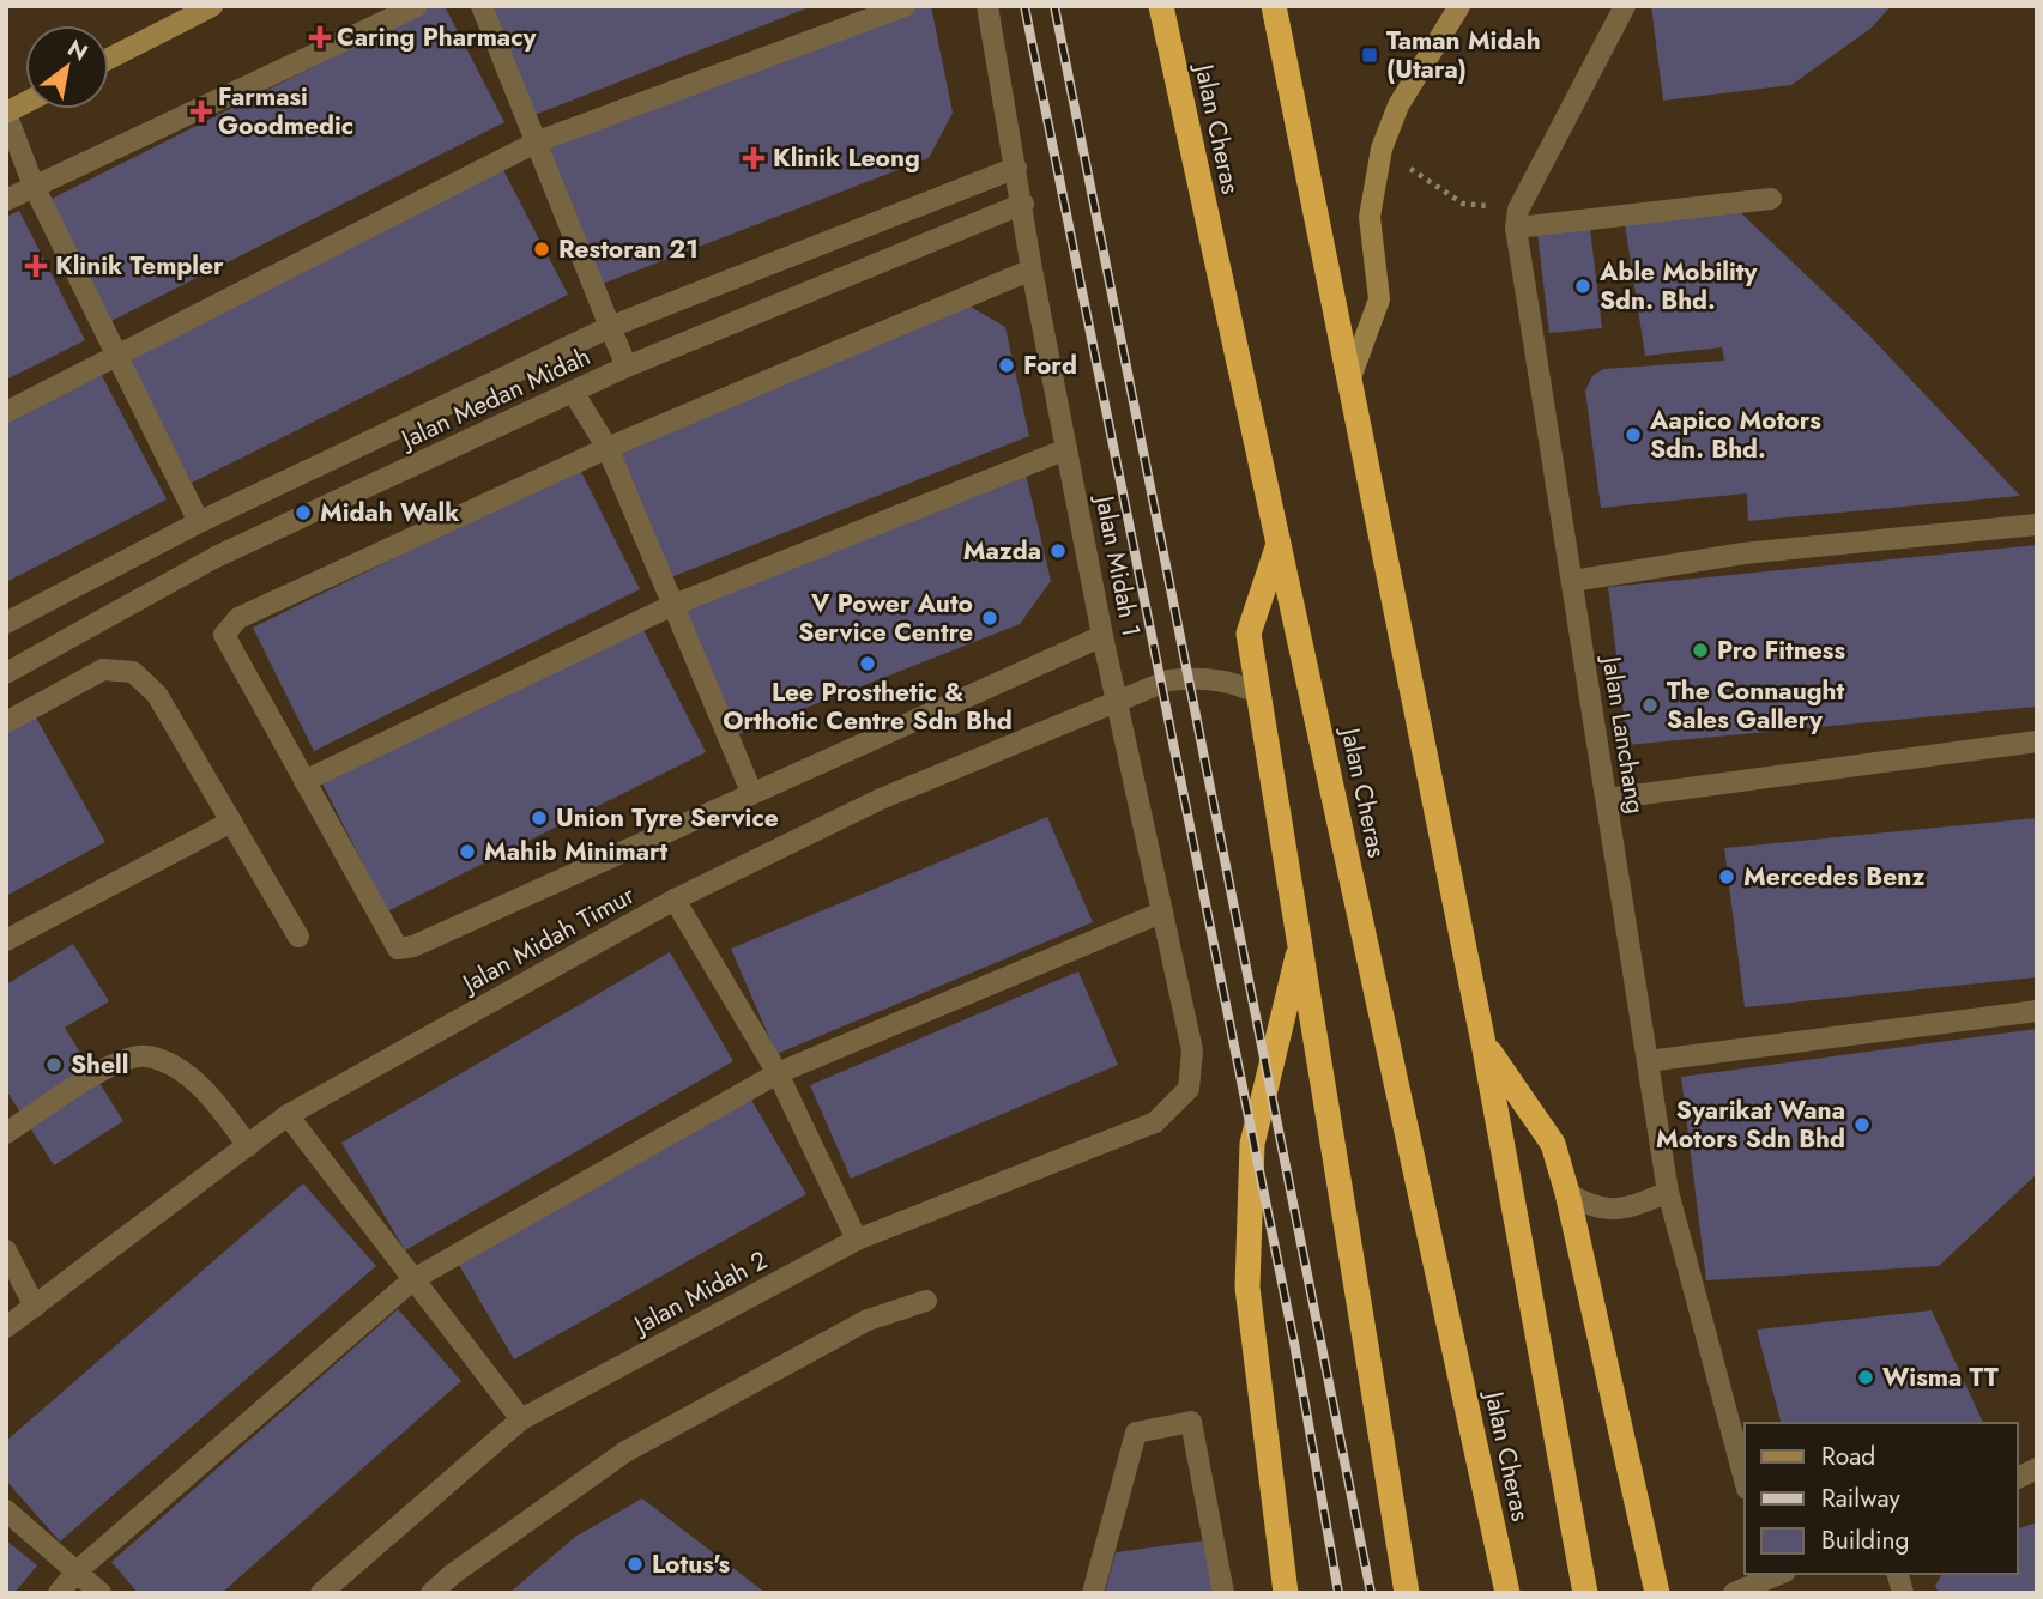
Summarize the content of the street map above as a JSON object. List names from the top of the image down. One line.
{"streets":{"highway":["Jalan Cheras"],"street":["Jalan Medan Midah","Jalan Midah 1","Jalan Lanchang","Jalan Midah Timur","Jalan Midah 2"]},"crossings":[["Jalan Medan Midah","Jalan Midah 1"],["Jalan Midah 1","Jalan Midah Timur"],["Jalan Midah 1","Jalan Midah 2"]],"places":{"health":["Caring Pharmacy","Farmasi Goodmedic","Klinik Leong","Klinik Templer"],"transit":["Taman Midah (Utara)"],"other":["Restoran 21","Able Mobility Sdn. Bhd.","Ford","Aapico Motors Sdn. Bhd.","Midah Walk","Mazda","V Power Auto Service Centre","Pro Fitness","Lee Prosthetic & Orthotic Centre Sdn Bhd","The Connaught Sales Gallery","Union Tyre Service","Mahib Minimart","Mercedes Benz","Shell","Syarikat Wana Motors Sdn Bhd","Wisma TT","Lotus's"]},"legend":["Road","Railway","Building"],"north":"top right"}
